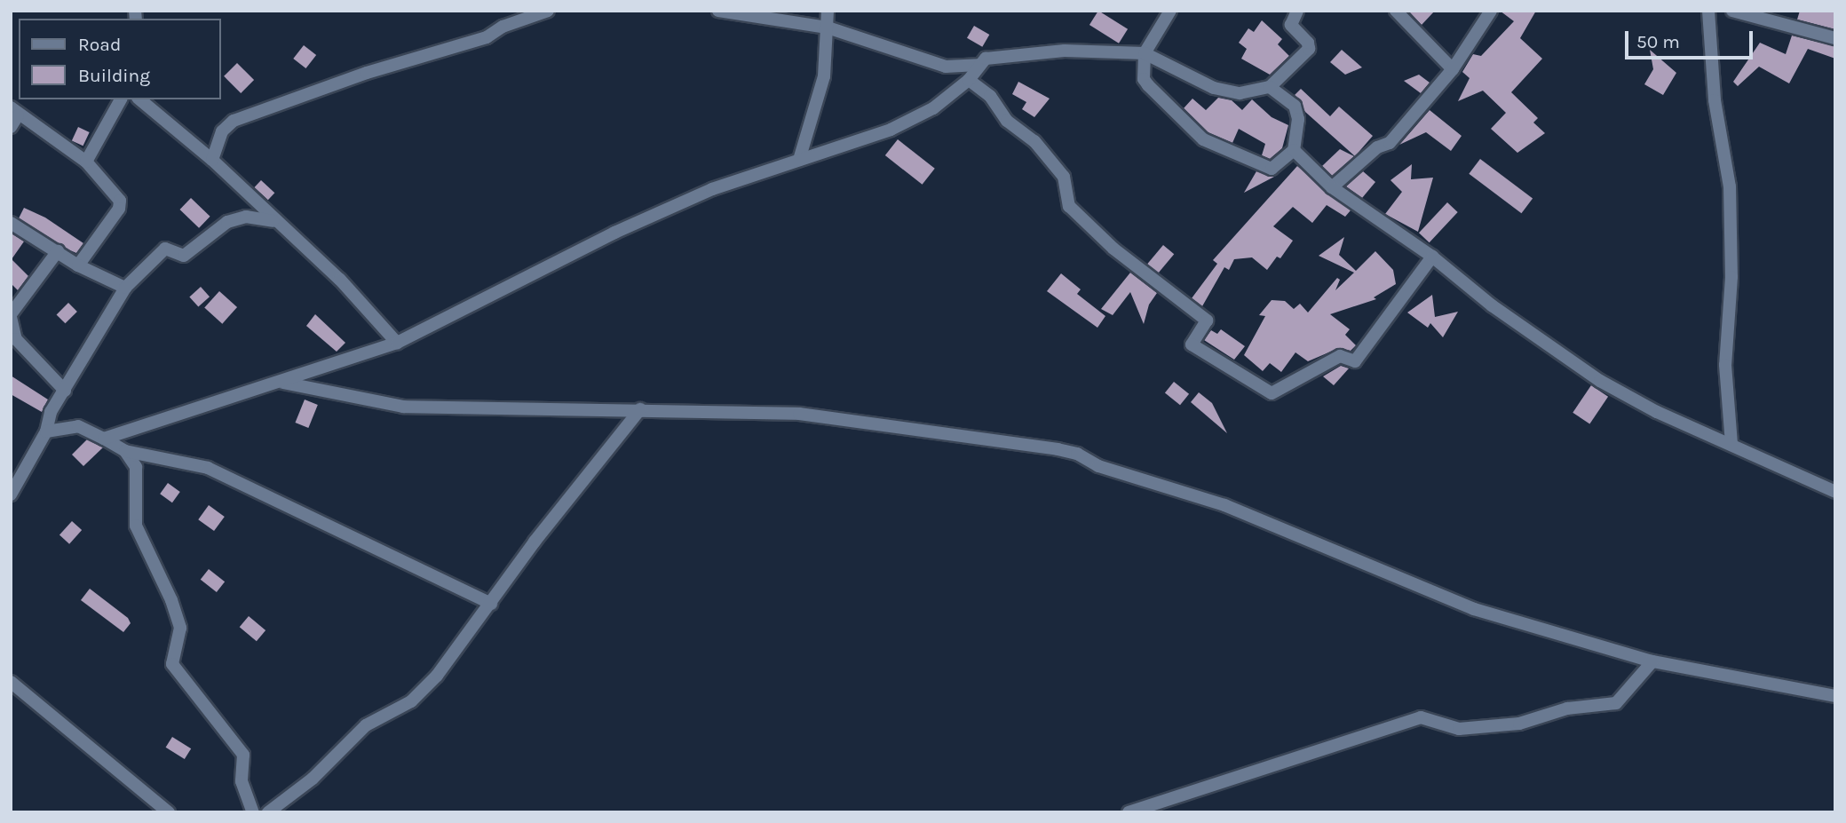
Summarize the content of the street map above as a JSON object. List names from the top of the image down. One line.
{"legend":["Road","Building"],"scale_bar":"50 m"}
